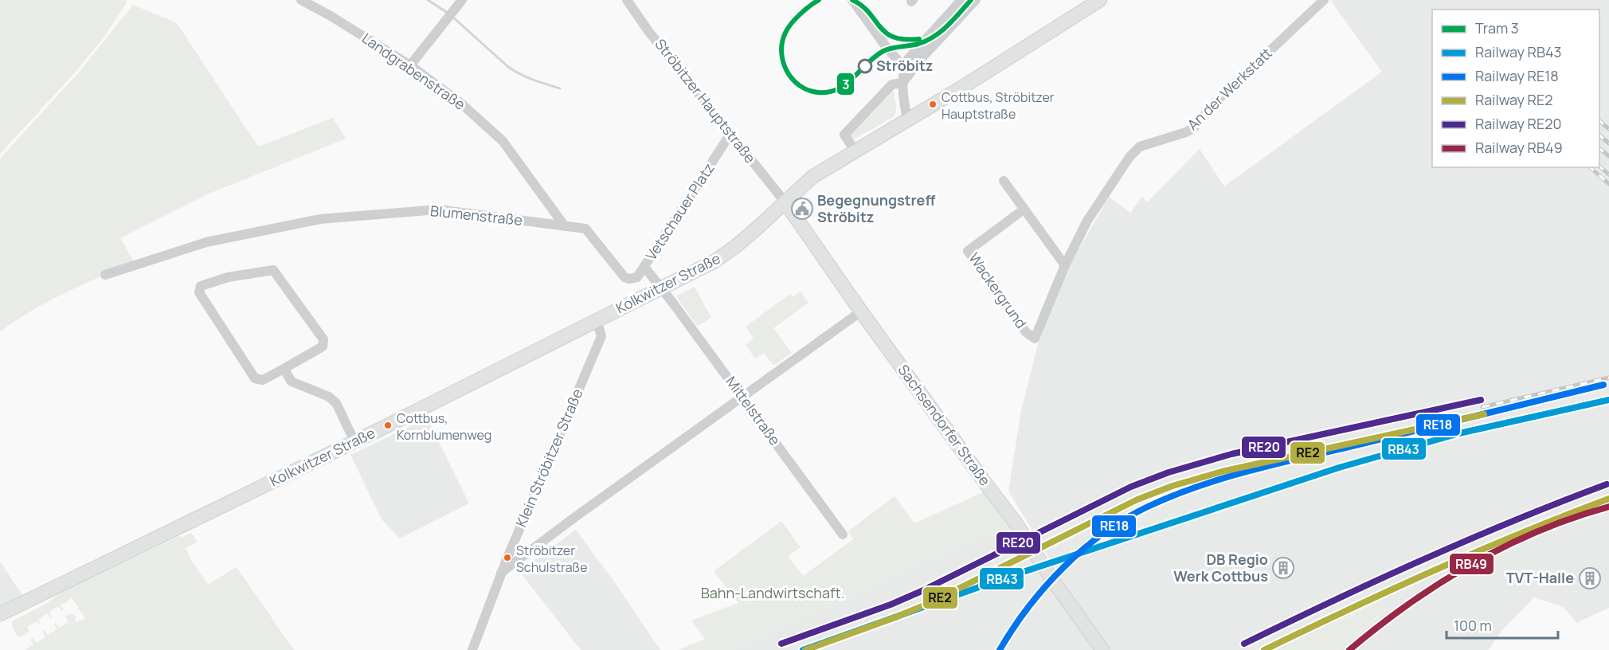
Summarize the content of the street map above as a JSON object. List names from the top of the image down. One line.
{"streets":{"main road":["Kolkwitzer Straße","Sachsendorfer Straße"],"street":["Landgrabenstraße","An der Werkstatt","Ströbitzer Hauptstraße","Vetschauer Platz","Blumenstraße","Wackergrund","Mittelstraße","Klein Ströbitzer Straße"]},"crossings":[["Landgrabenstraße","Blumenstraße"],["An der Werkstatt","Wackergrund"],["Ströbitzer Hauptstraße","Vetschauer Platz"],["Ströbitzer Hauptstraße","Kolkwitzer Straße"],["Ströbitzer Hauptstraße","Sachsendorfer Straße"],["Vetschauer Platz","Blumenstraße"],["Vetschauer Platz","Kolkwitzer Straße"],["Vetschauer Platz","Mittelstraße"],["Kolkwitzer Straße","Mittelstraße"],["Kolkwitzer Straße","Sachsendorfer Straße"],["Kolkwitzer Straße","Klein Ströbitzer Straße"]],"parks":["Bahn-Landwirtschaft."],"places":{"other":["Ströbitz","Cottbus, Ströbitzer Hauptstraße","Cottbus, Kornblumenweg","Ströbitzer Schulstraße"],"public building":["Begegnungstreff Ströbitz"],"building":["DB Regio Werk Cottbus","TVT-Halle"]},"lines":["tram line 3","rail line RE18","rail line RB43","rail line RE20","rail line RE2","rail line RB49"],"legend":["Tram 3","Railway RB43","Railway RE18","Railway RE2","Railway RE20","Railway RB49"],"scale_bar":"100 m"}
